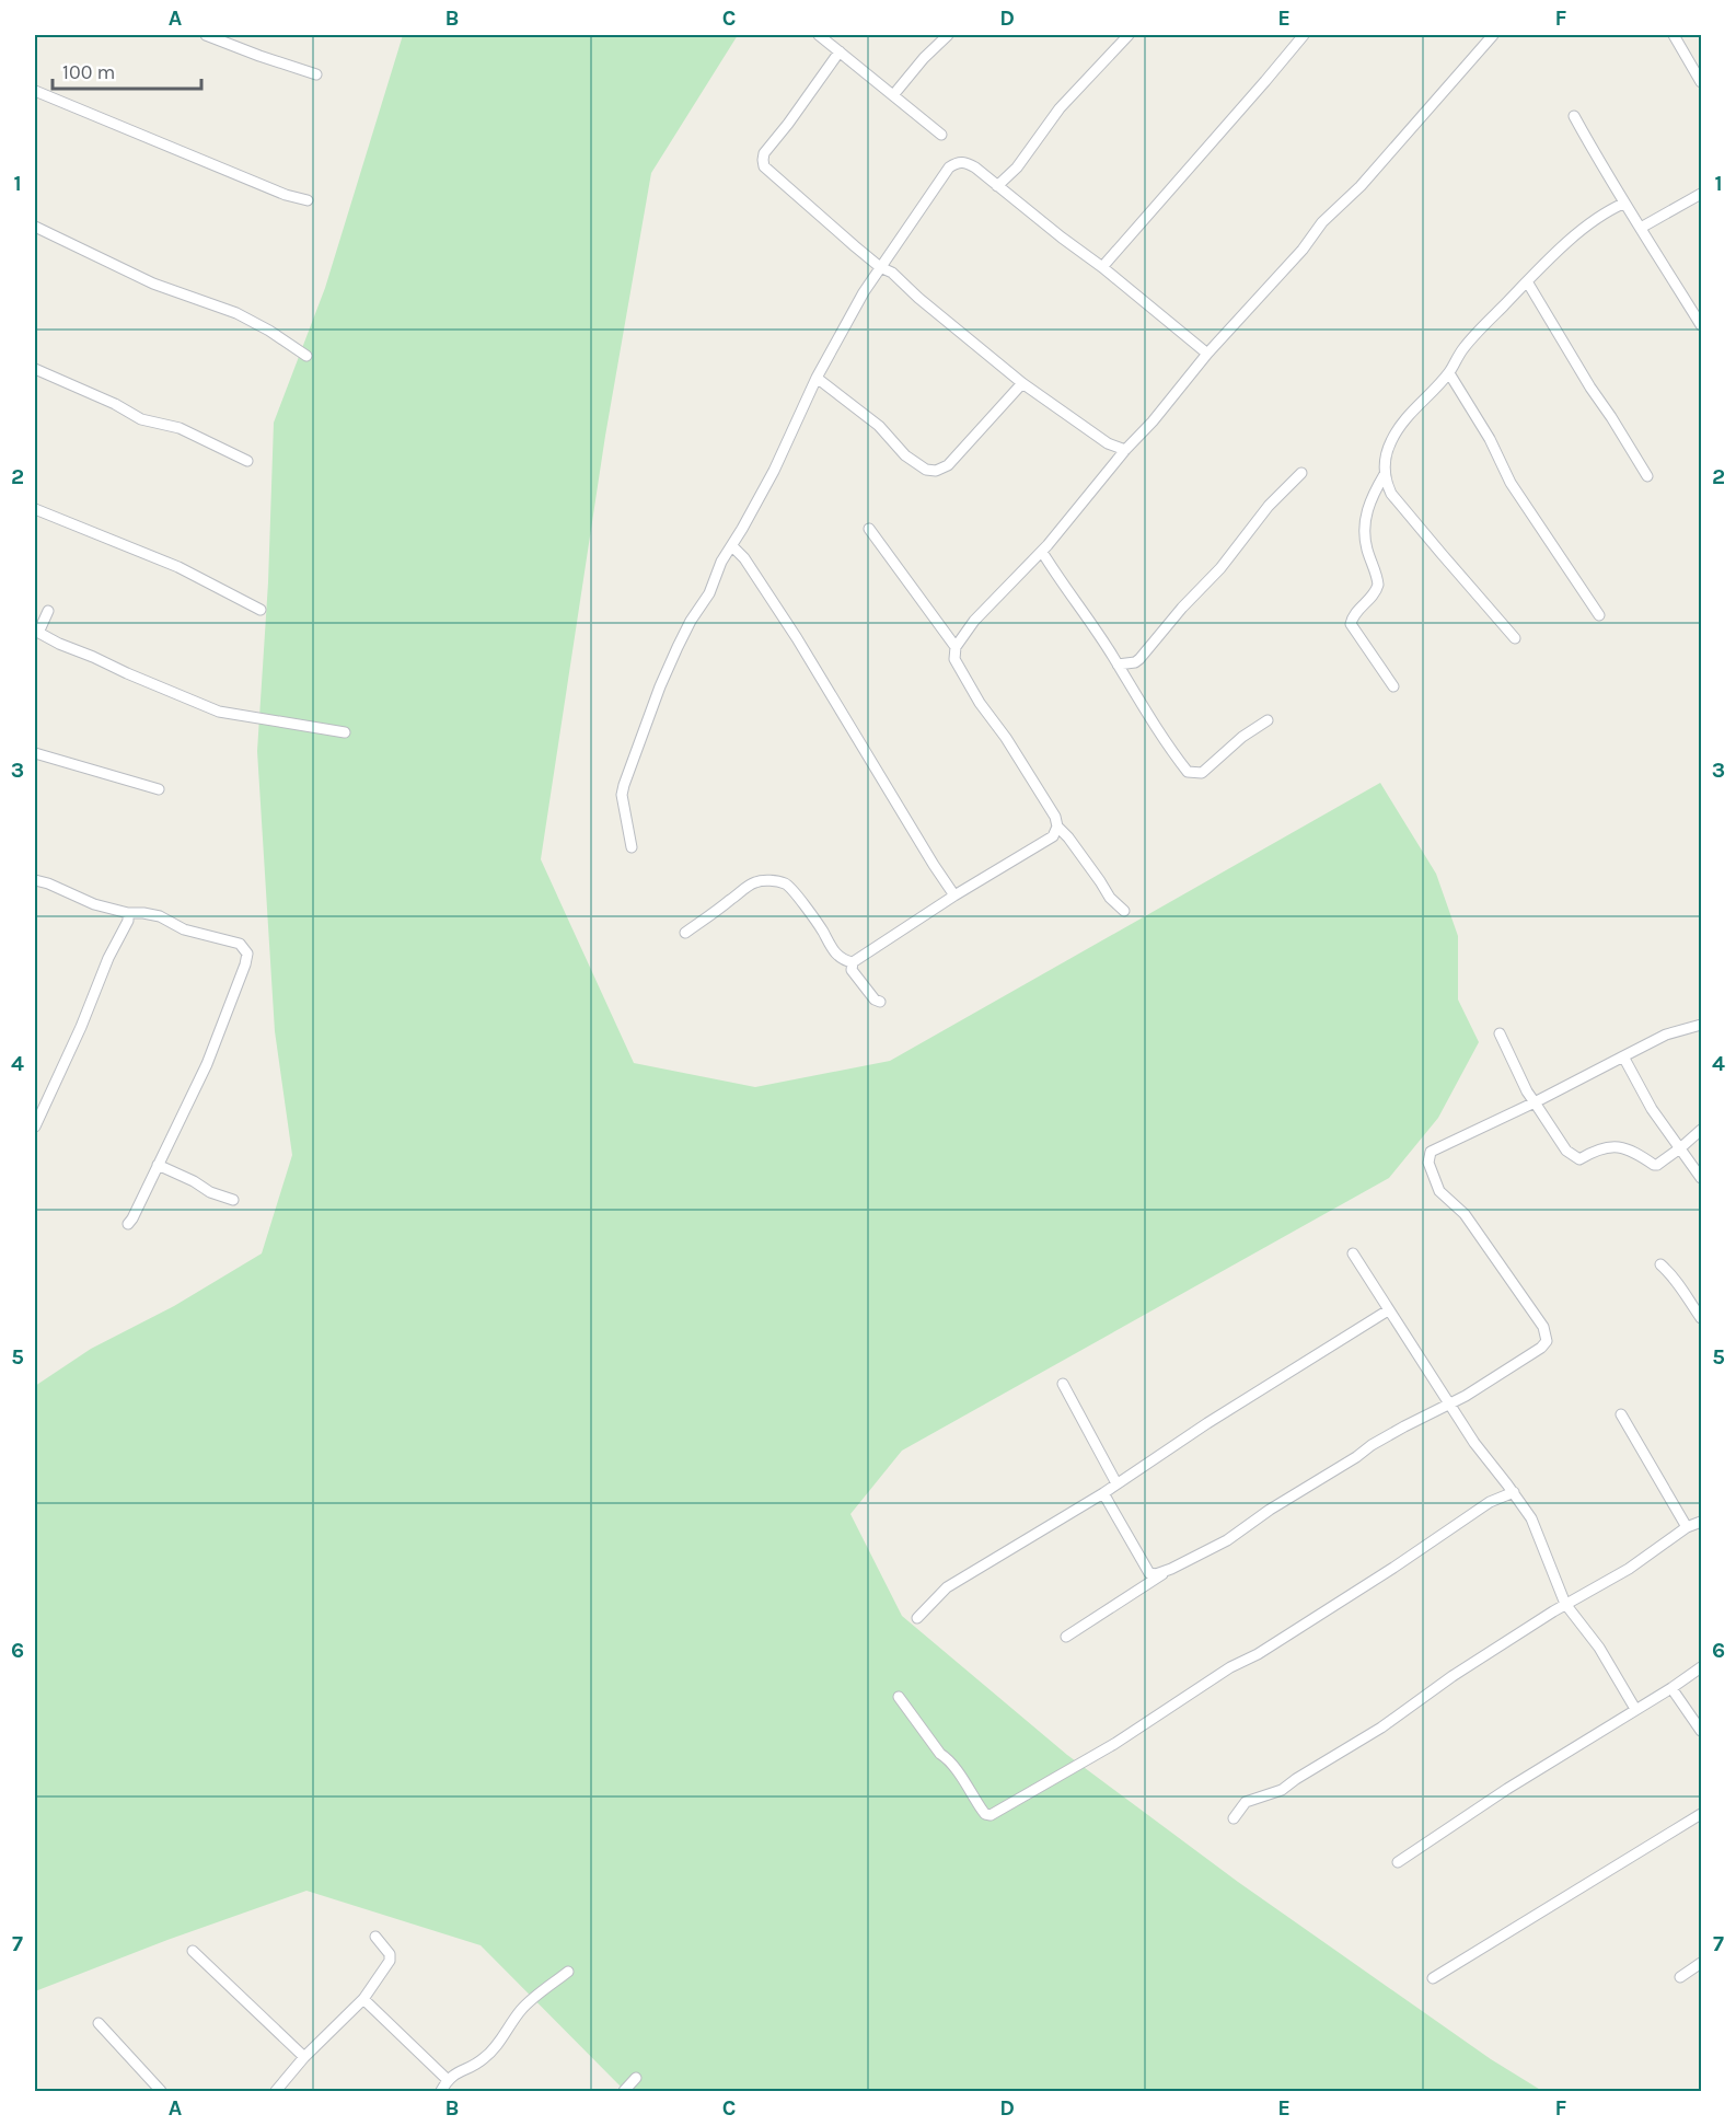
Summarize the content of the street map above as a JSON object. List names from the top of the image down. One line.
{"scale_bar":"100 m","grid":{"columns":["A","B","C","D","E","F"],"rows":["1","2","3","4","5","6","7"]}}
